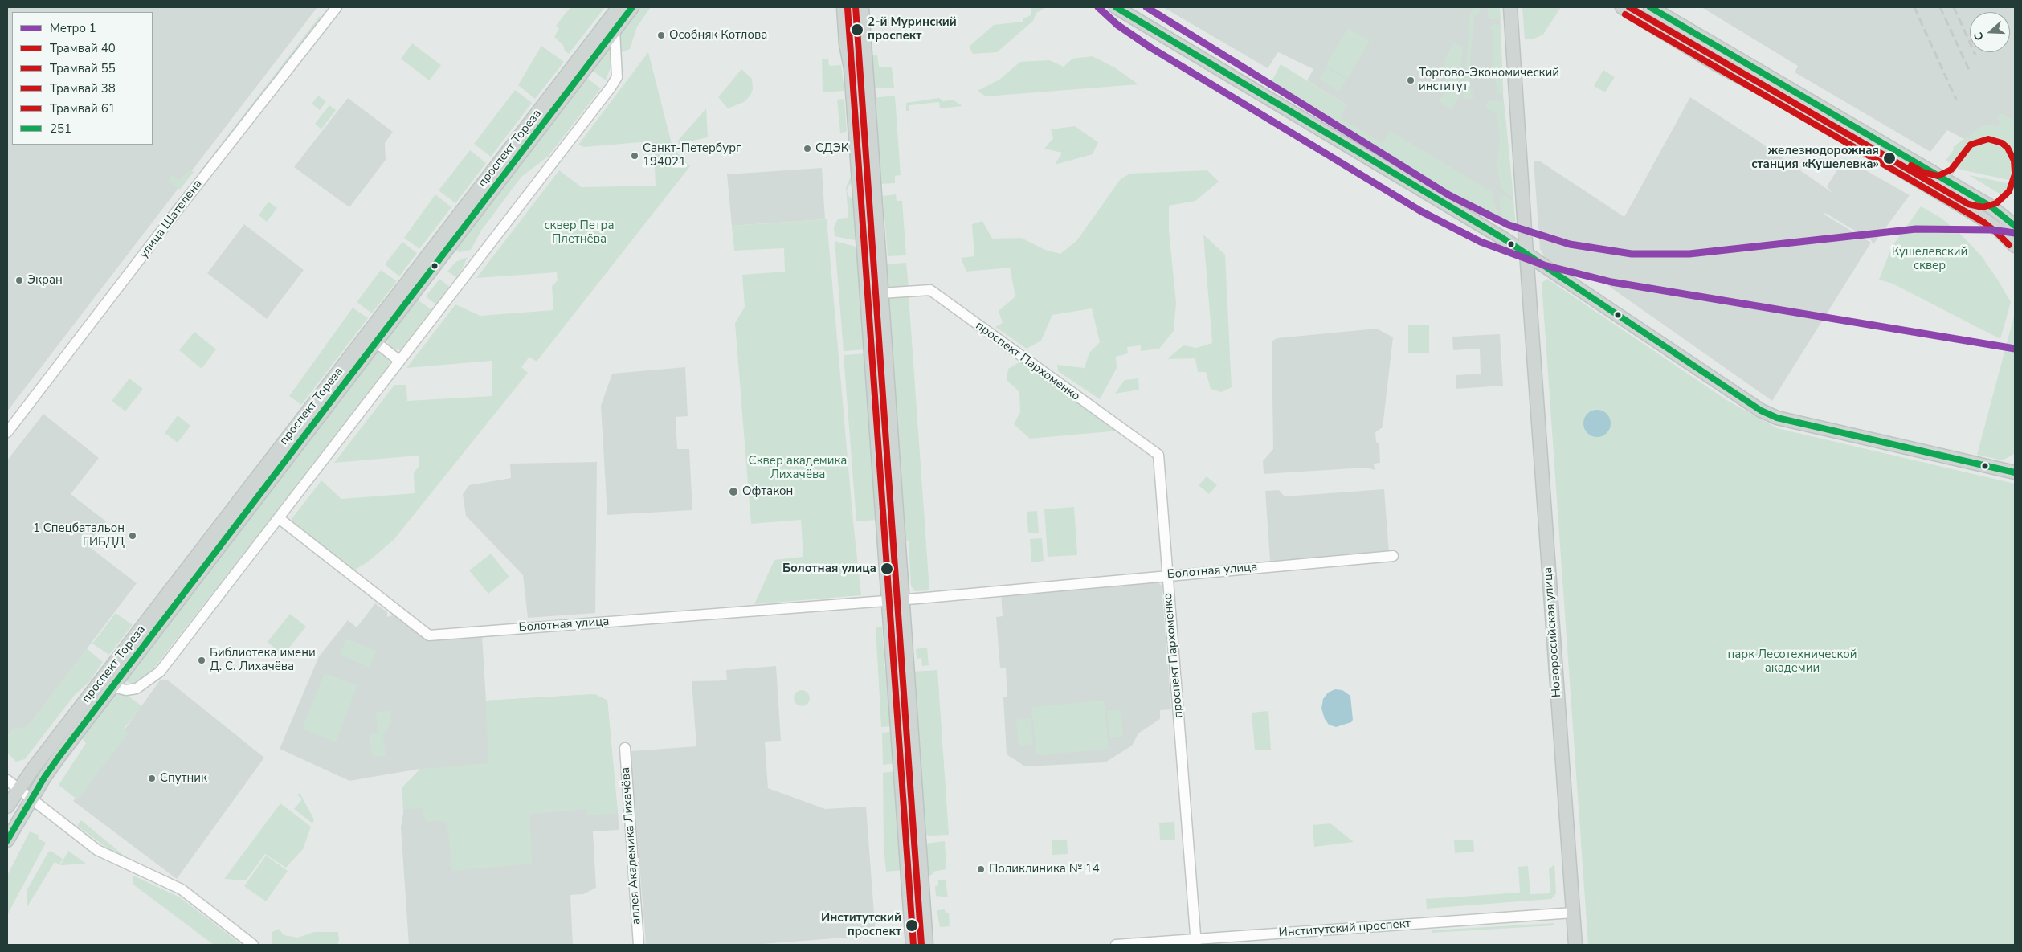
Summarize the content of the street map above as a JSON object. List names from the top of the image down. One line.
{"streets":{"main road":["проспект Тореза","Новороссийская улица"],"street":["улица Шателена","проспект Пархоменко","Болотная улица","аллея Академика Лихачёва","Институтский проспект"]},"crossings":[["проспект Пархоменко","Болотная улица"],["проспект Пархоменко","Институтский проспект"],["Новороссийская улица","Институтский проспект"]],"parks":["сквер Петра Плетнёва","Кушелевский сквер","Сквер академика Лихачёва","парк Лесотехнической академии"],"places":["2-й Муринский проспект","Особняк Котлова","Торгово-Экономический институт","СДЭК","Санкт-Петербург 194021","железнодорожная станция «Кушелевка»","Экран","Офтакон","1 Спецбатальон ГИБДД","Болотная улица","Библиотека имени Д. С. Лихачёва","Спутник","Поликлиника № 14","Институтский проспект"],"lines":["metro line 1","tram line 40","tram line 38","transit line 251","tram line 55","tram line 61"],"legend":["Метро 1","Трамвай 40","Трамвай 55","Трамвай 38","Трамвай 61","251"],"north":"left"}
